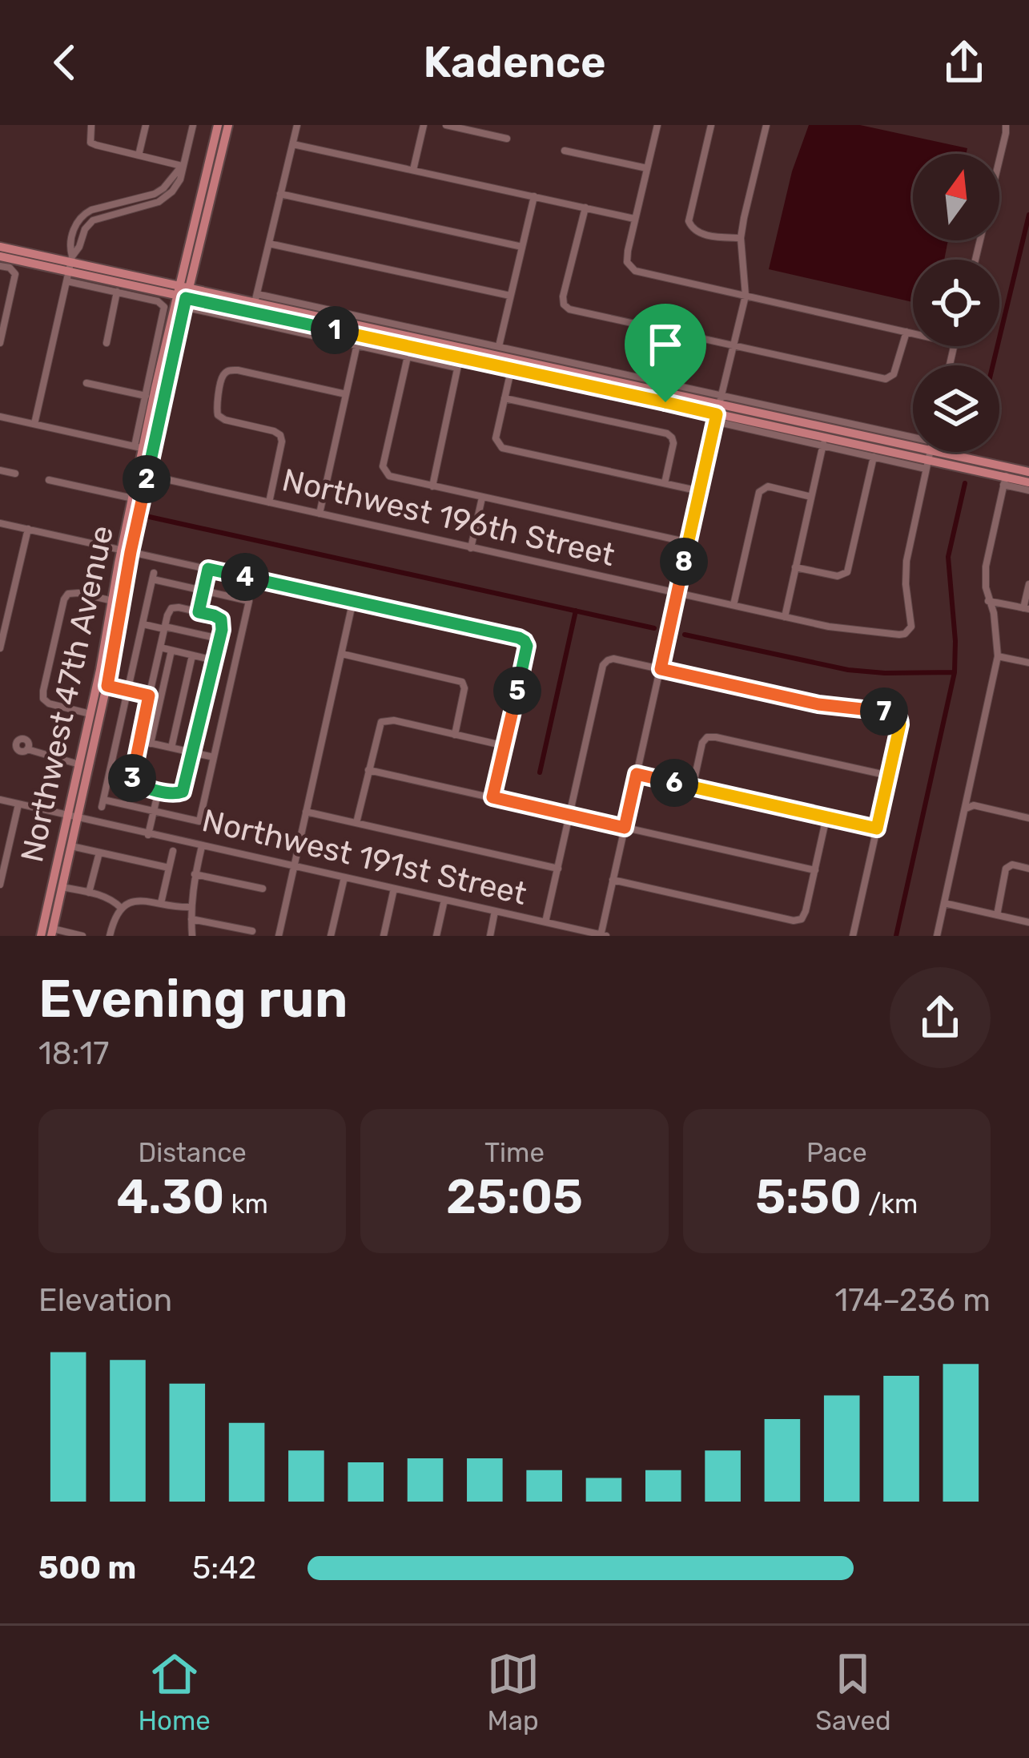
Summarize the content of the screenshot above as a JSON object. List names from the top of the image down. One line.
{"streets":{"main road":["Northwest 47th Avenue"],"street":["Northwest 196th Street","Northwest 191st Street"]},"crossings":[["Northwest 196th Street","Northwest 47th Avenue"],["Northwest 47th Avenue","Northwest 191st Street"]],"north":"top","page":{"header":"Kadence","pins":["1","2","8","4","5","7","3","6"],"heading":["Evening run","18:17"],"stats":[["Distance","4.30 km"],["Time","25:05"],["Pace","5:50 /km"]],"chart":["Elevation","174–236 m"],"list":[{"name":"500 m","note":"5:42"}],"tabs":["Home","Map","Saved"]}}
